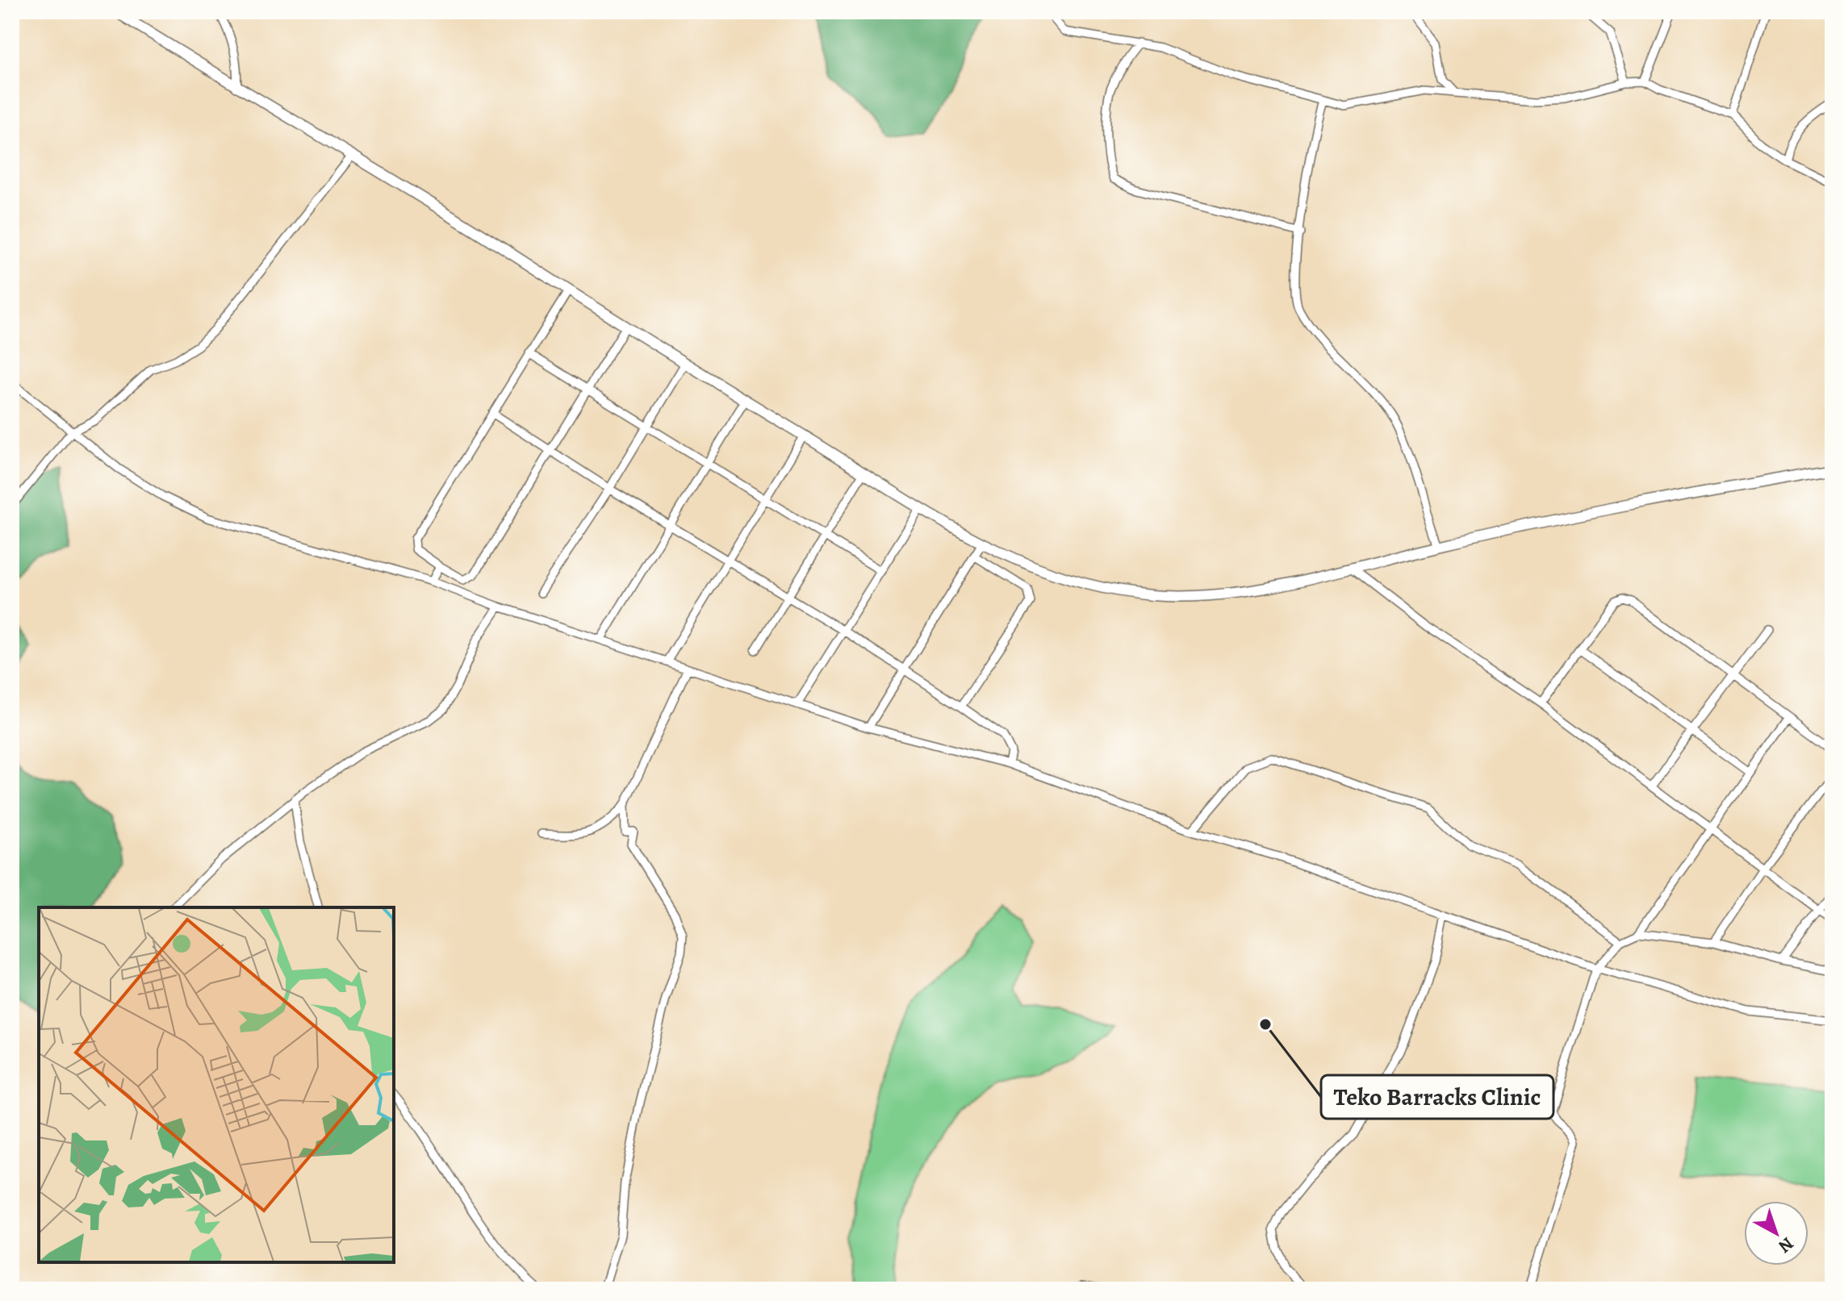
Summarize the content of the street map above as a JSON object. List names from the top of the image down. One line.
{"places":["Teko Barracks Clinic"],"north":"bottom right"}
